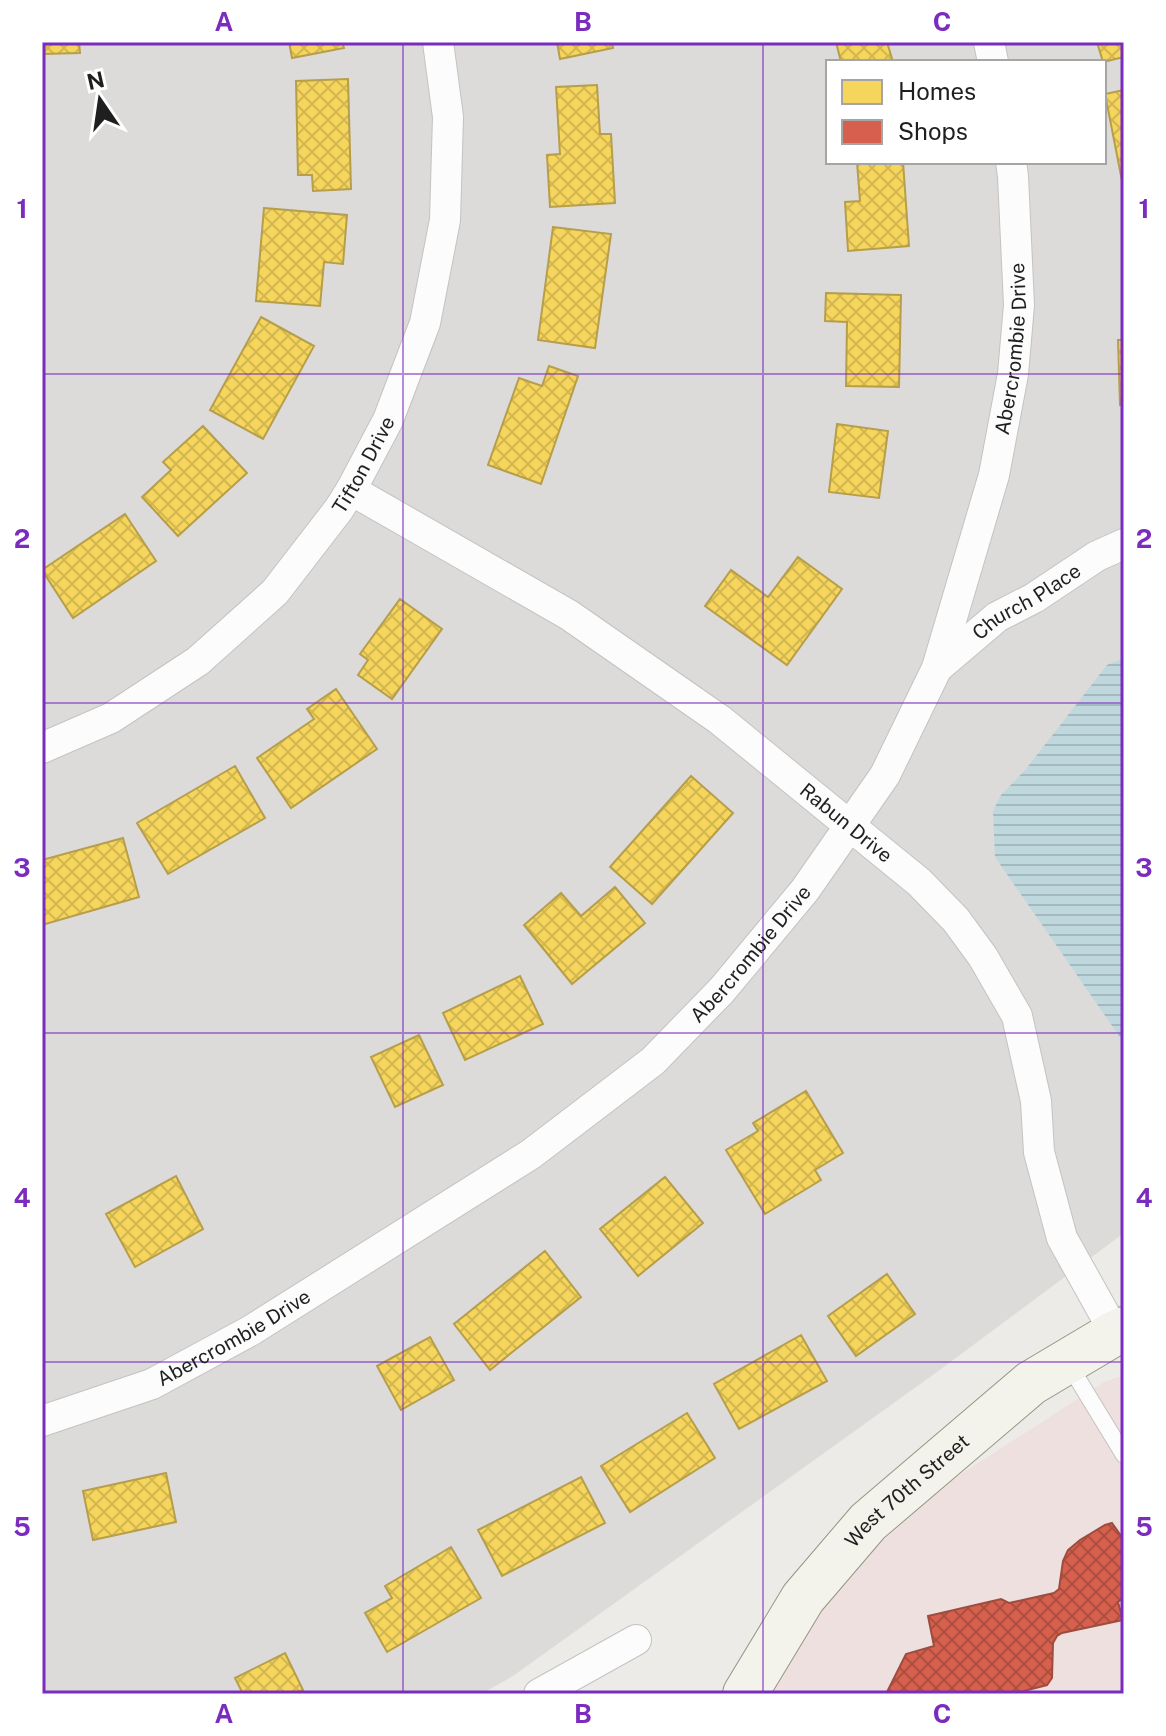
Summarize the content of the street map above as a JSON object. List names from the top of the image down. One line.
{"streets":{"street":["Abercrombie Drive","Tifton Drive","Church Place","Rabun Drive","West 70th Street"]},"crossings":[["Abercrombie Drive","Church Place"],["Abercrombie Drive","Rabun Drive"],["Tifton Drive","Rabun Drive"],["Rabun Drive","West 70th Street"]],"legend":["Homes","Shops"],"north":"top","grid":{"columns":["A","B","C"],"rows":["1","2","3","4","5"]}}
